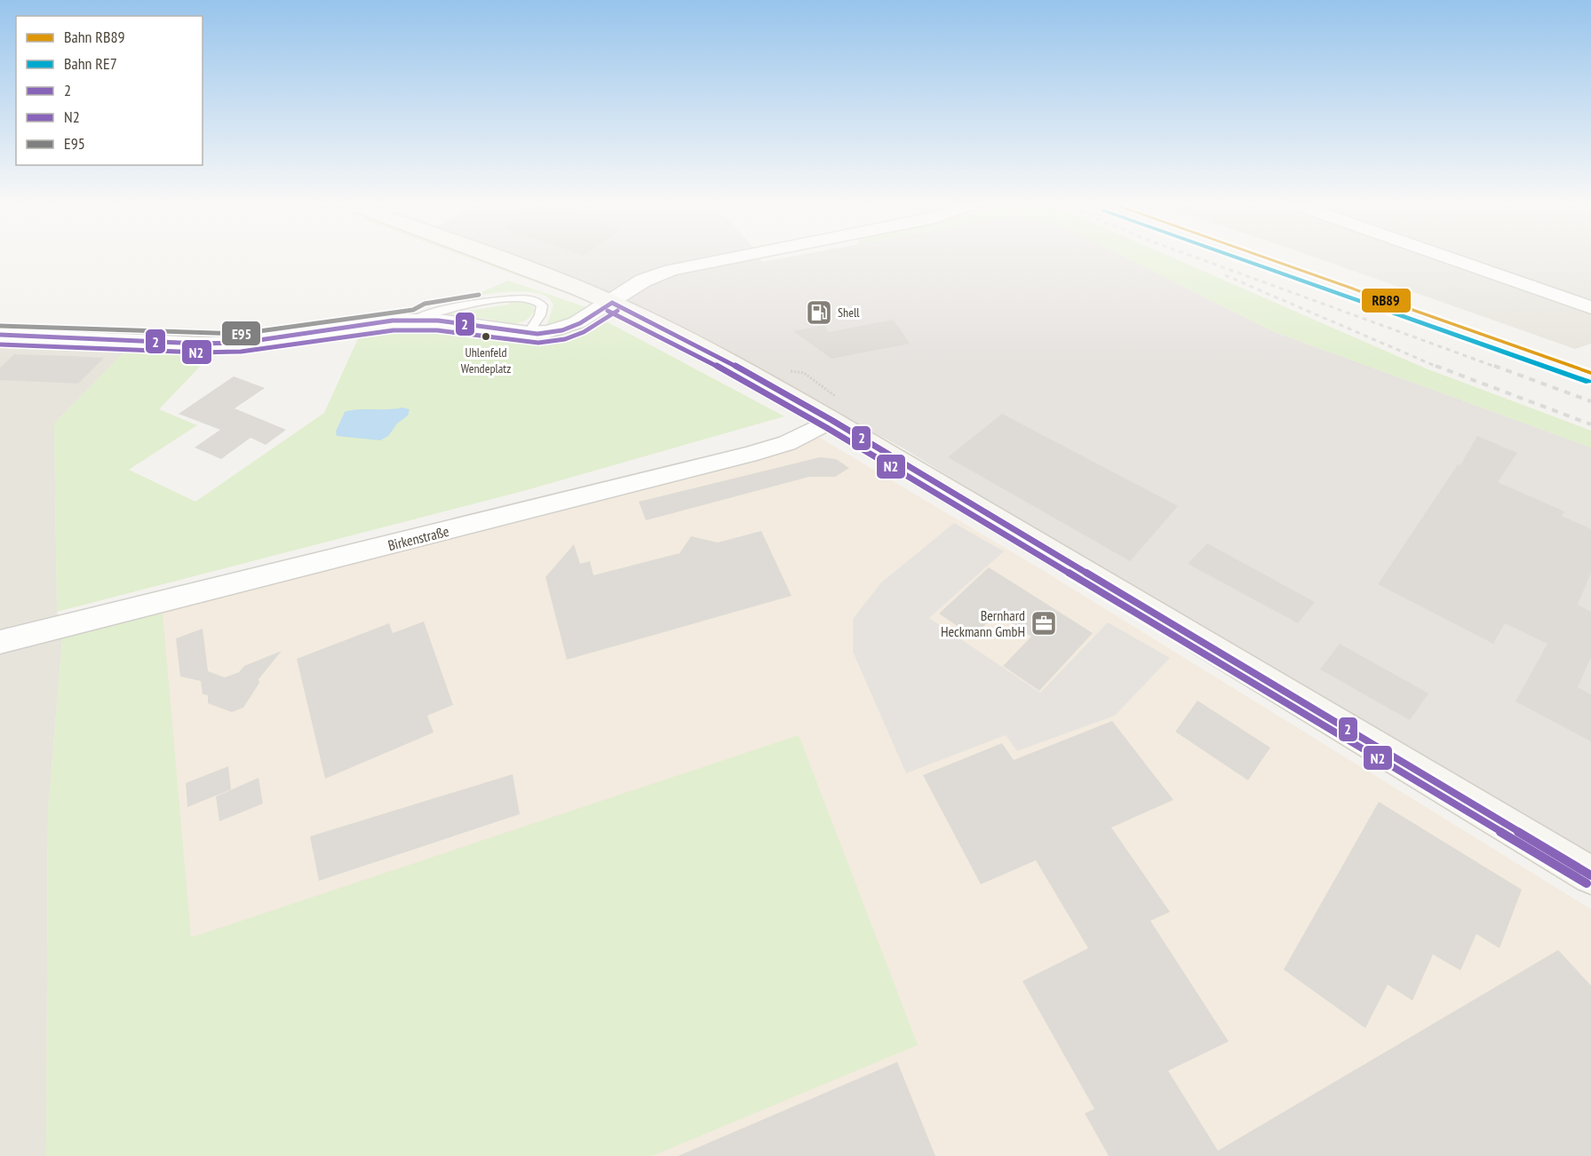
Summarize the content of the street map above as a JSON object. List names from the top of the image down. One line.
{"streets":{"street":["Birkenstraße"]},"places":{"fuel station":["Shell"],"other":["Uhlenfeld Wendeplatz"],"office":["Bernhard Heckmann GmbH"]},"lines":["rail line RB89","rail line RE7","transit line E95","transit line 2","transit line N2"],"legend":["Bahn RB89","Bahn RE7","2","N2","E95"]}
